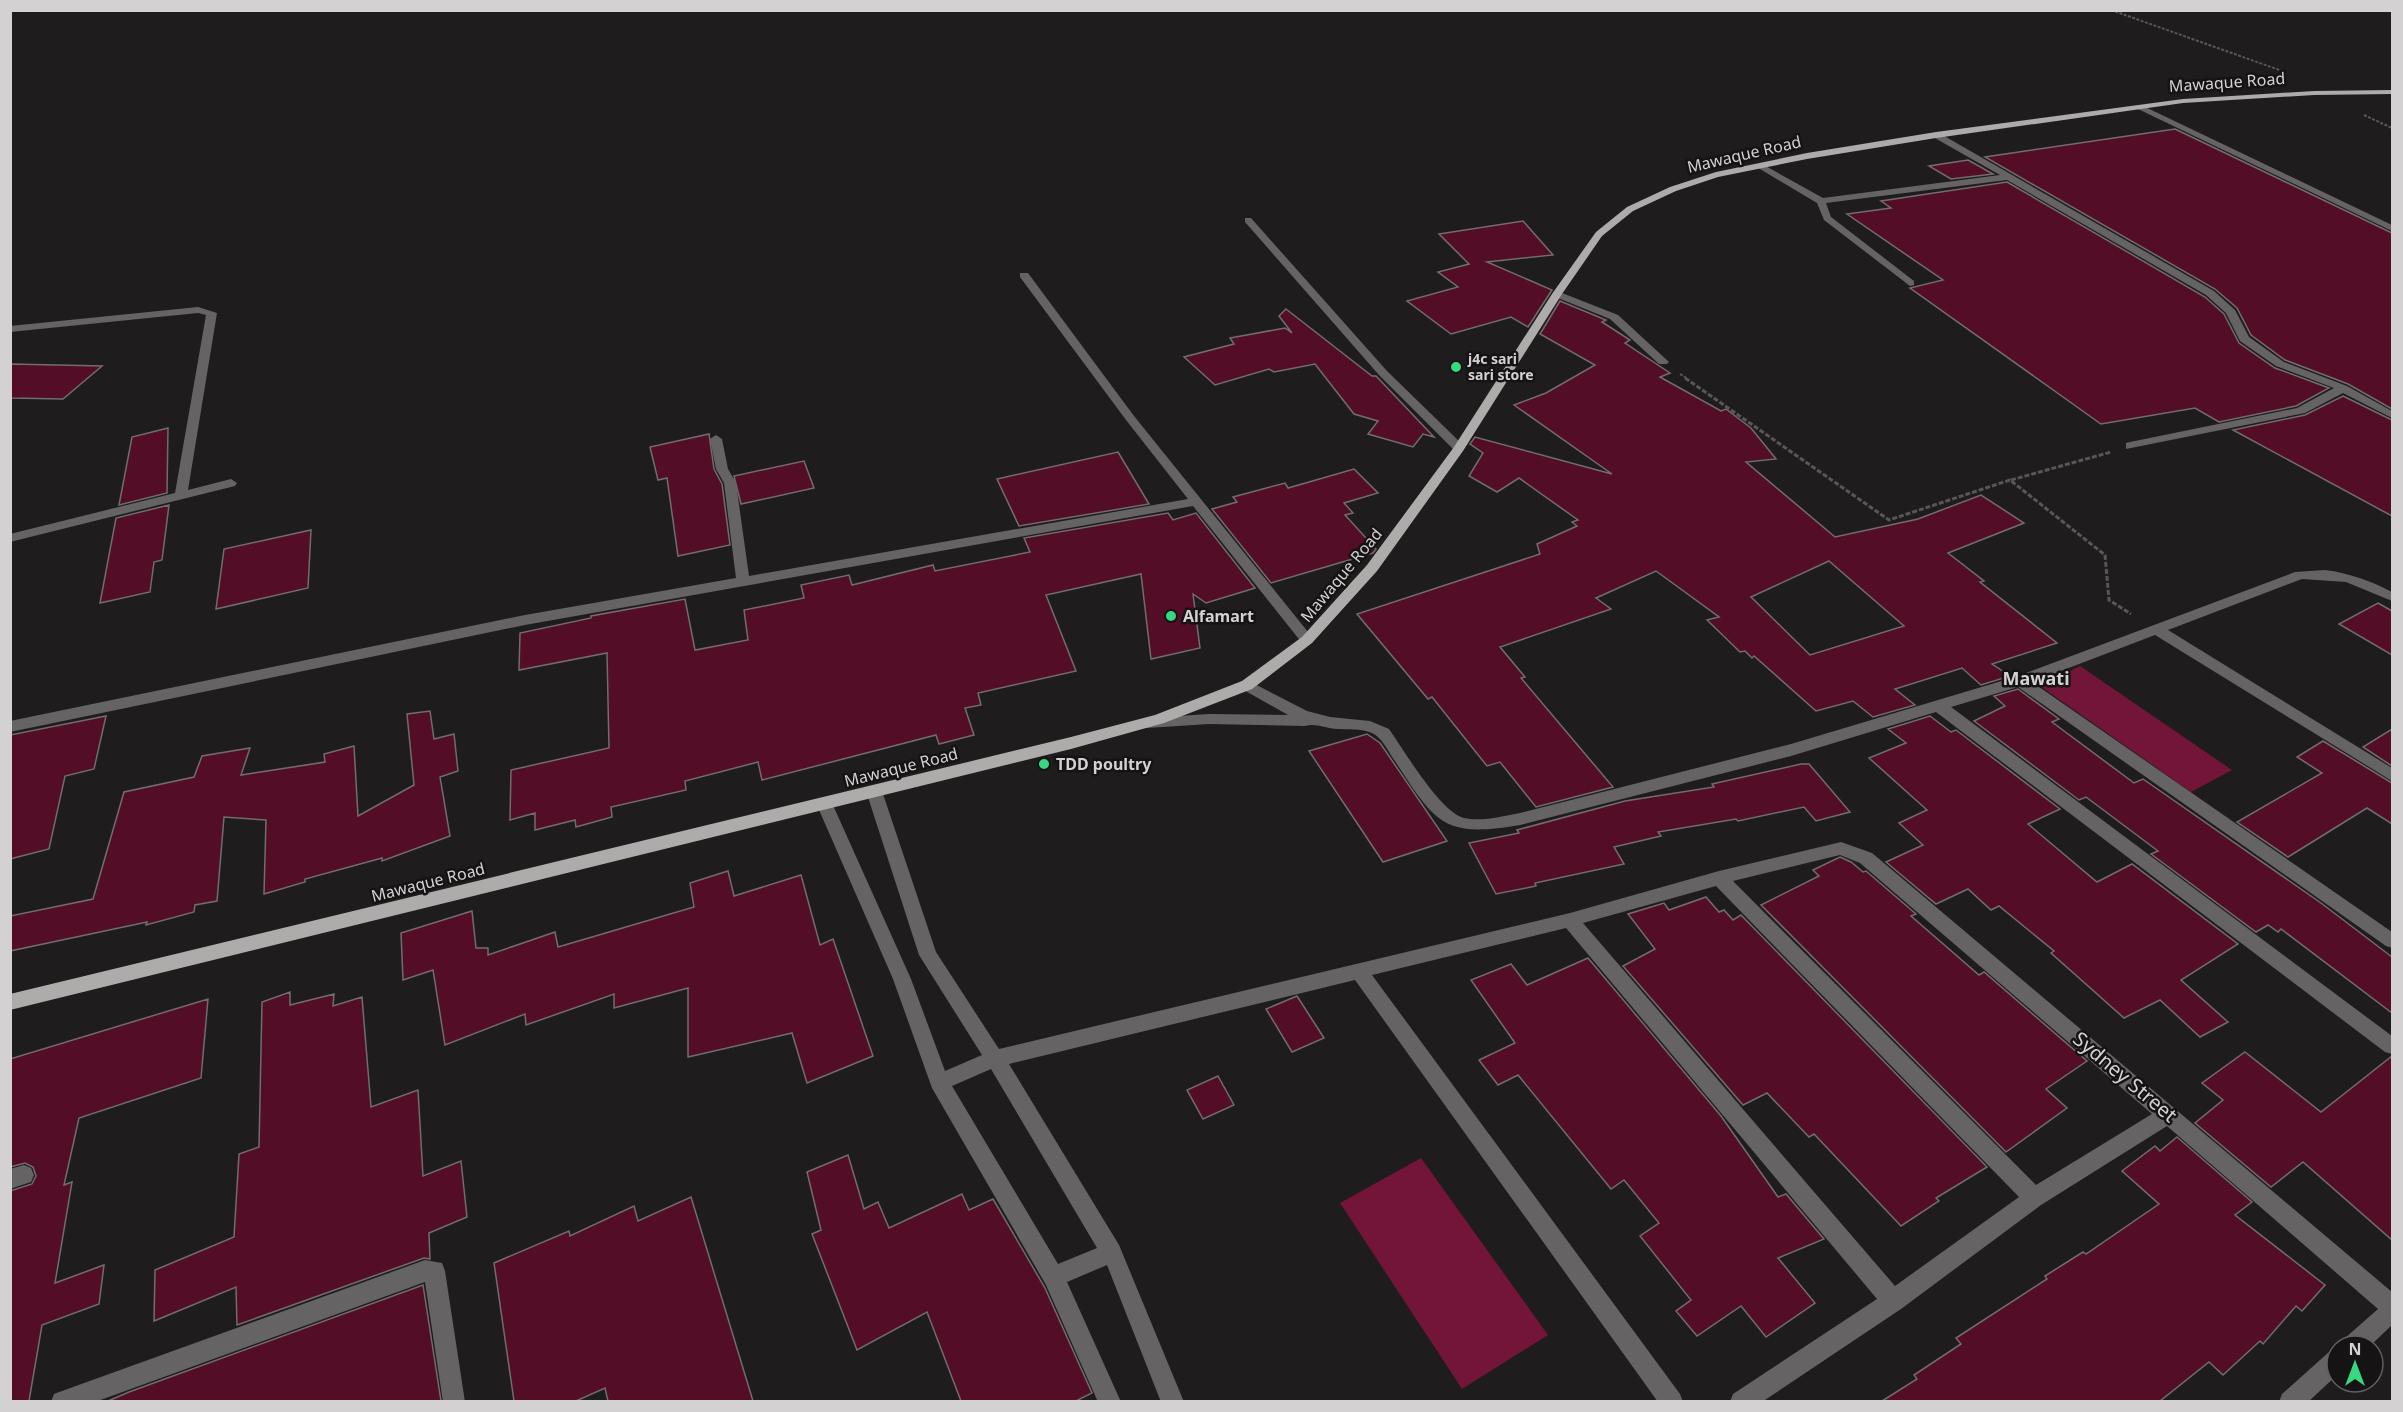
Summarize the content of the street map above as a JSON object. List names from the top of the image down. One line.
{"streets":{"main road":["Mawaque Road"],"street":["Sydney Street"]},"districts":["Mawati"],"places":["j4c sari sari store","Alfamart","TDD poultry"],"north":"top"}
